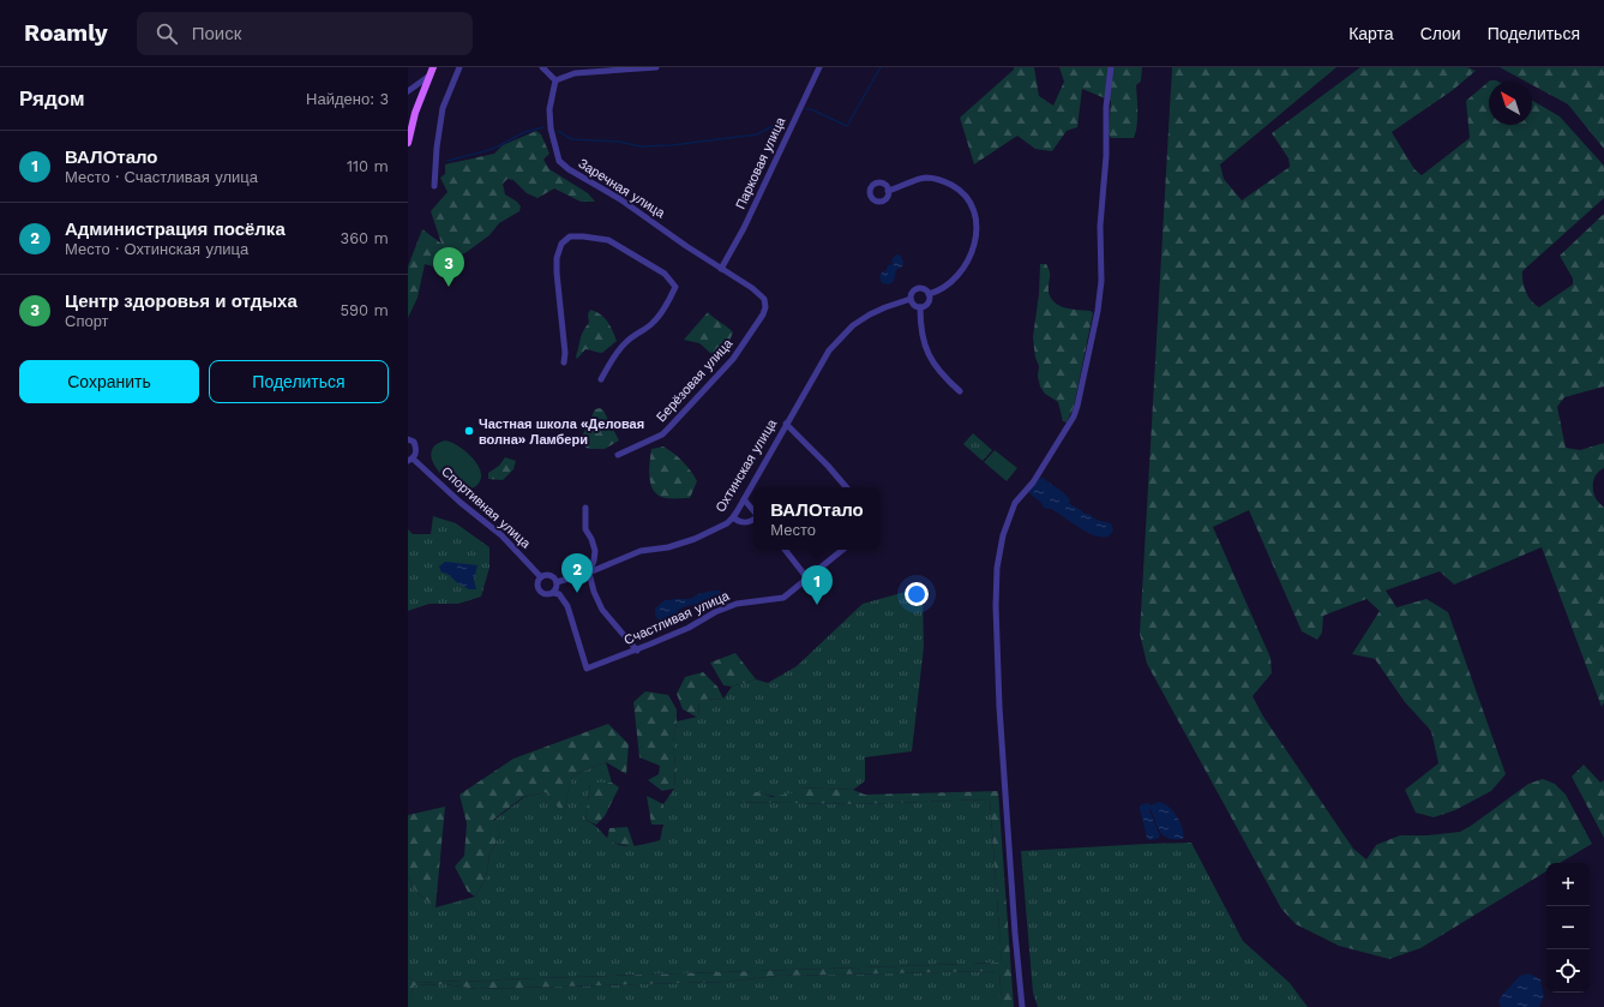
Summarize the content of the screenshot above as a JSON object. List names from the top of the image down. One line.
{"streets":{"street":["Парковая улица","Заречная улица","Берёзовая улица","Охтинская улица","Спортивная улица","Счастливая улица"]},"crossings":[["Парковая улица","Заречная улица"],["Заречная улица","Берёзовая улица"],["Охтинская улица","Спортивная улица"],["Охтинская улица","Счастливая улица"],["Спортивная улица","Счастливая улица"]],"places":["Частная школа «Деловая волна» Ламбери"],"north":"top left","page":{"header":"Roamly","search":"Поиск","nav":["Карта","Слои","Поделиться"],"heading":["Рядом","Найдено: 3"],"list":[{"mark":"1","name":"ВАЛОтало","note":"Место · Счастливая улица","value":"110 m"},{"mark":"2","name":"Администрация посёлка","note":"Место · Охтинская улица","value":"360 m"},{"mark":"3","name":"Центр здоровья и отдыха","note":"Спорт","value":"590 m"}],"pins":["3","2","1"],"buttons":["Сохранить","Поделиться"],"popup":["ВАЛОтало","Место"],"map_buttons":["+","−"]}}
